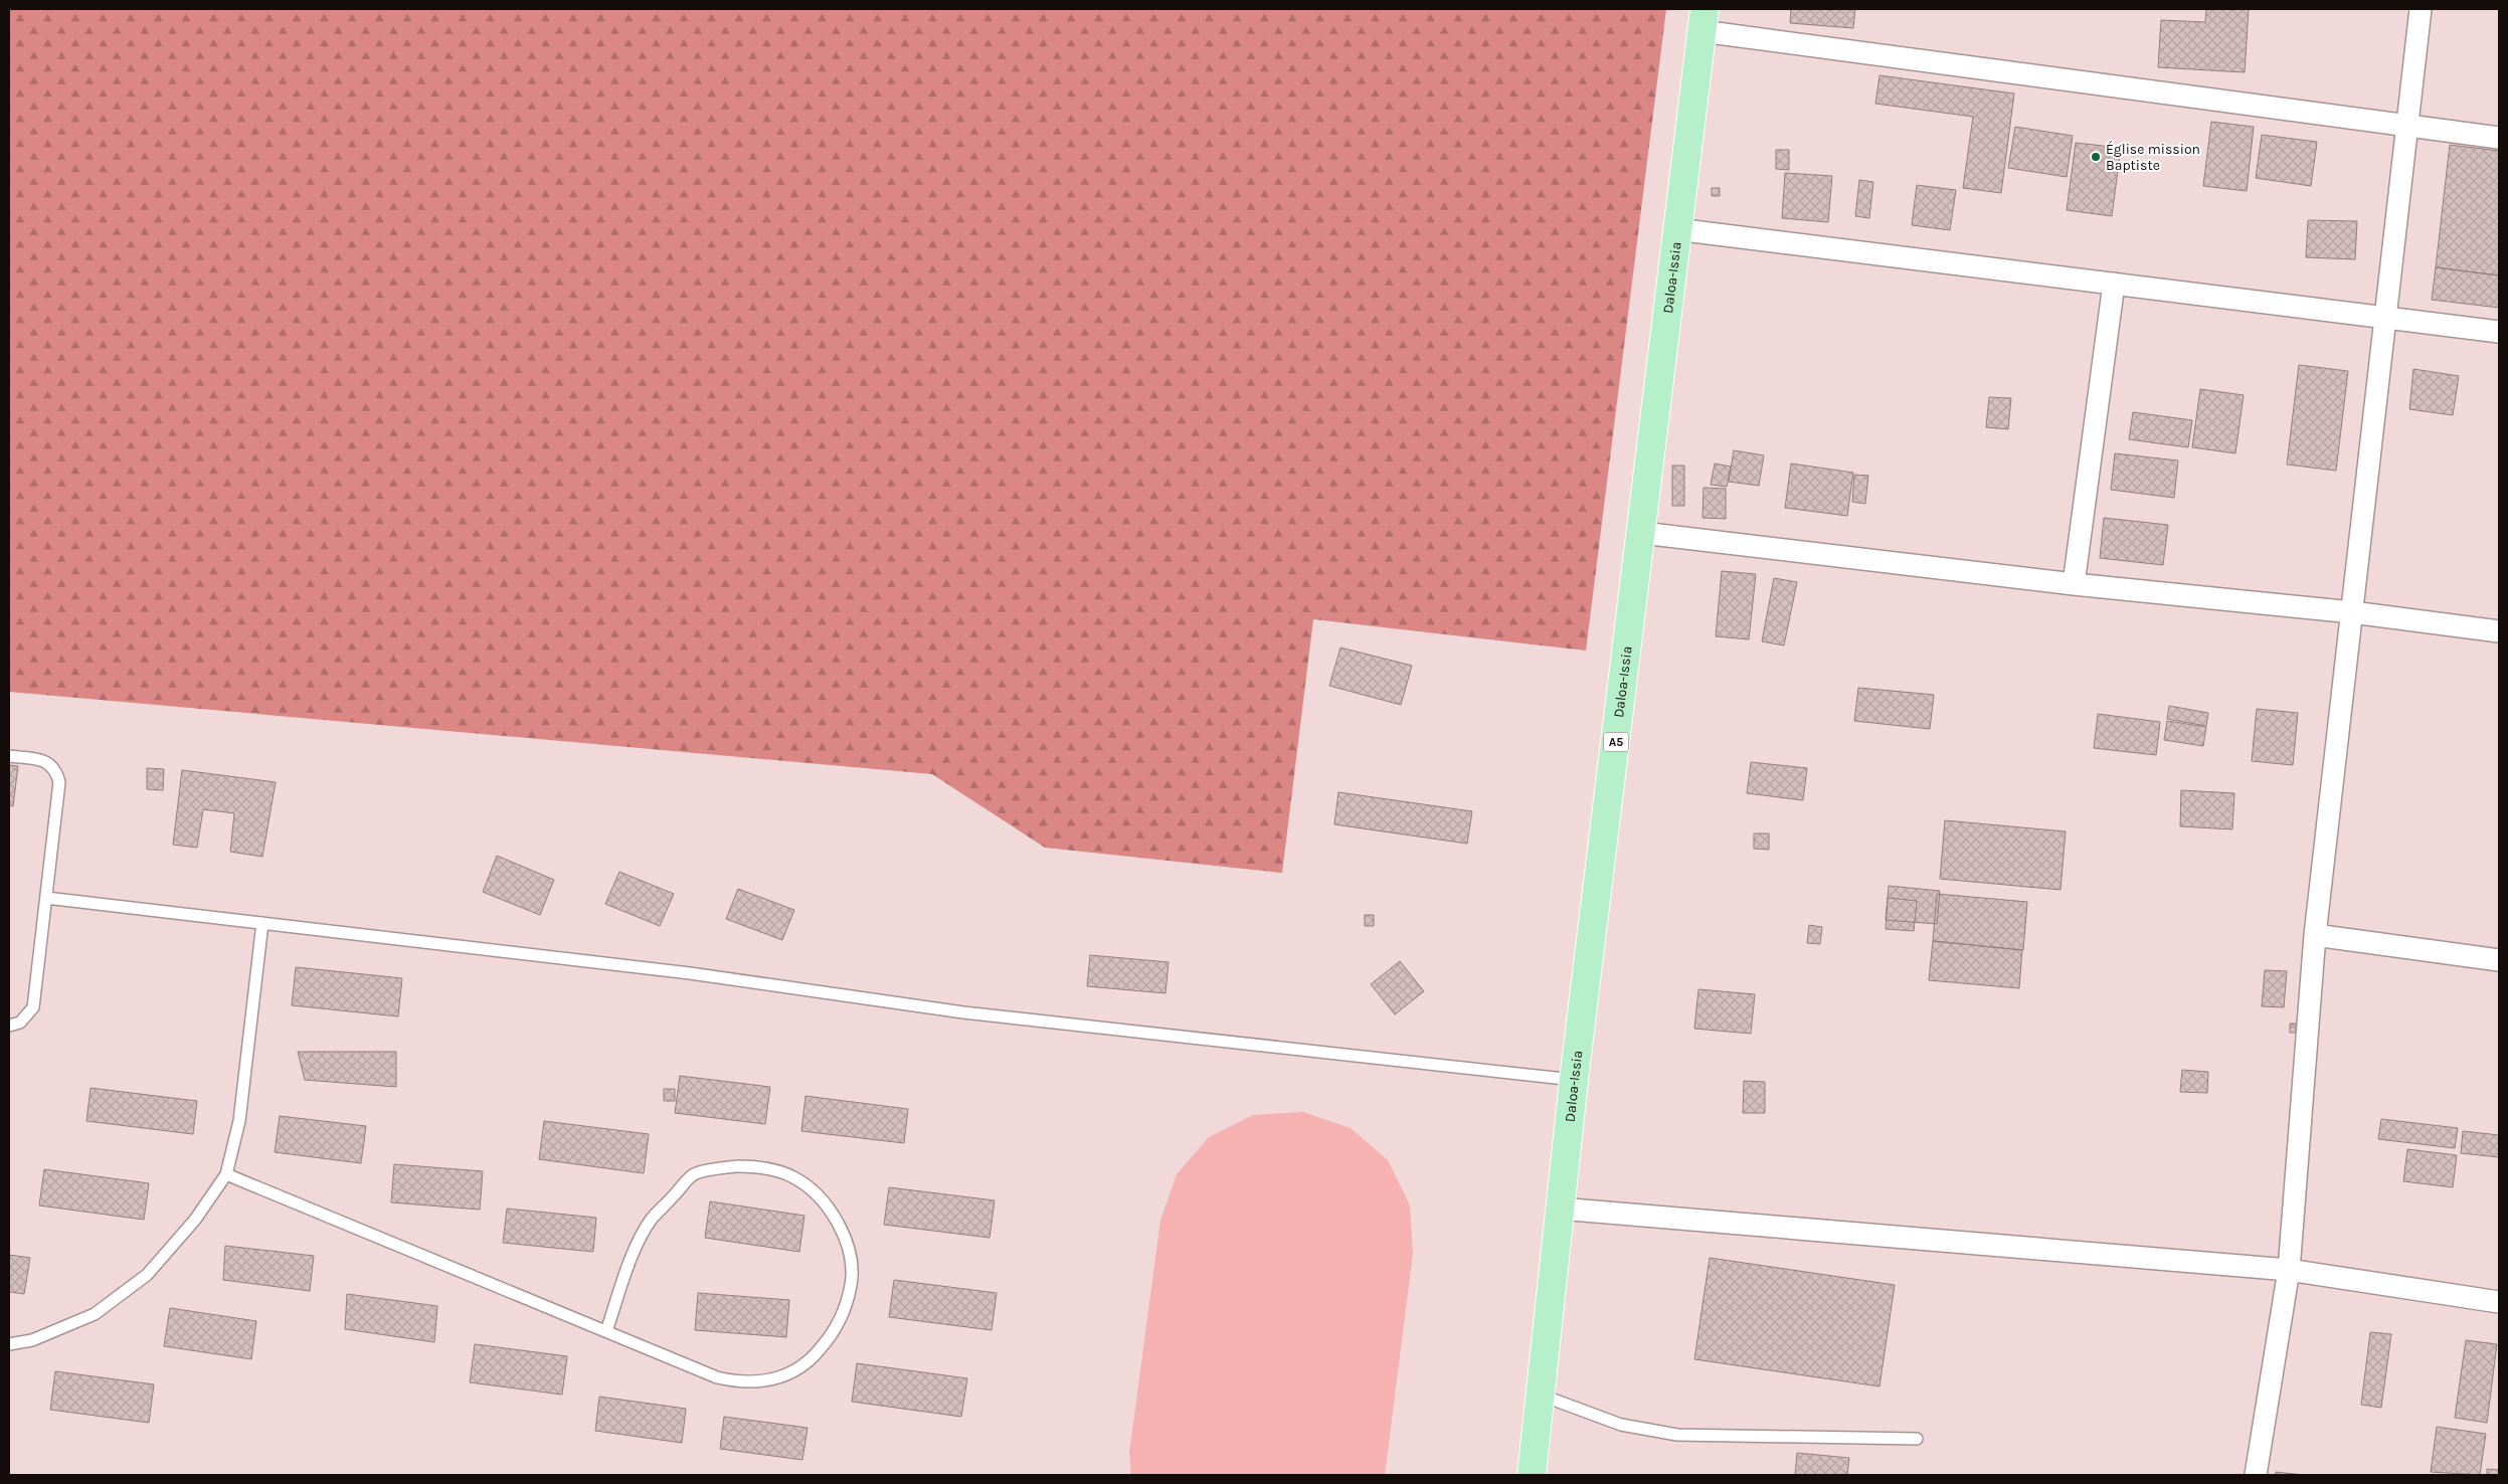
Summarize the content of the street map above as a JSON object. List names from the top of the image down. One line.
{"streets":{"main road":["Daloa-Issia","A5"]},"places":["Église mission Baptiste"]}
